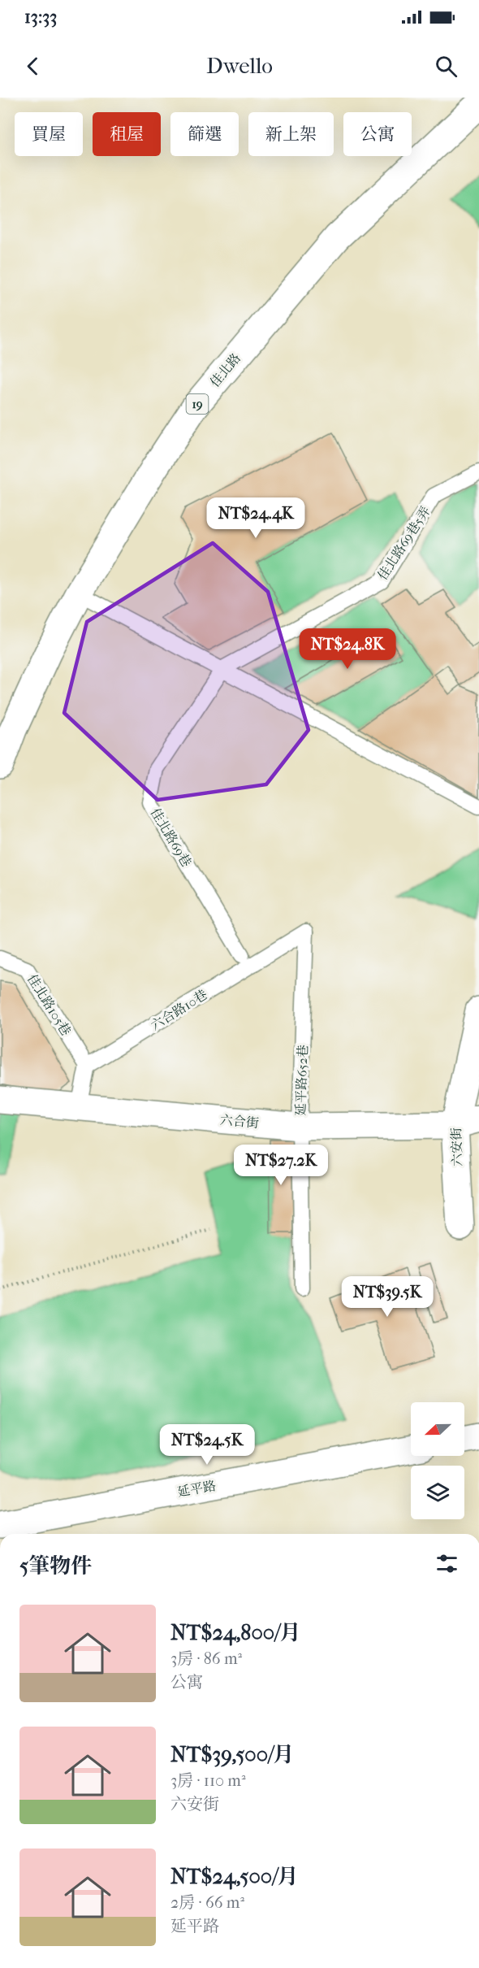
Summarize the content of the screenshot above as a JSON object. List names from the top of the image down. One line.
{"streets":{"street":["佳北路","19","六合街","六安街","延平路"],"lane":["佳北路69巷5弄","佳北路69巷","佳北路105巷","六合路10巷","延平路652巷"]},"crossings":[["佳北路69巷5弄","佳北路69巷"],["佳北路105巷","六合路10巷"],["六合路10巷","延平路652巷"],["延平路652巷","六合街"],["六合街","六安街"]],"north":"left","page":{"status":"13:33","header":"Dwello","chip":["買屋","租屋","篩選","新上架","公寓"],"price":["NT$24.4K","NT$24.8K","NT$27.2K","NT$39.5K","NT$24.5K"],"heading":"5筆物件","list":[{"name":"NT$24,800/月","note":"3房 · 86 m² · 公寓"},{"name":"NT$39,500/月","note":"3房 · 110 m² · 六安街"},{"name":"NT$24,500/月","note":"2房 · 66 m² · 延平路"}]}}
